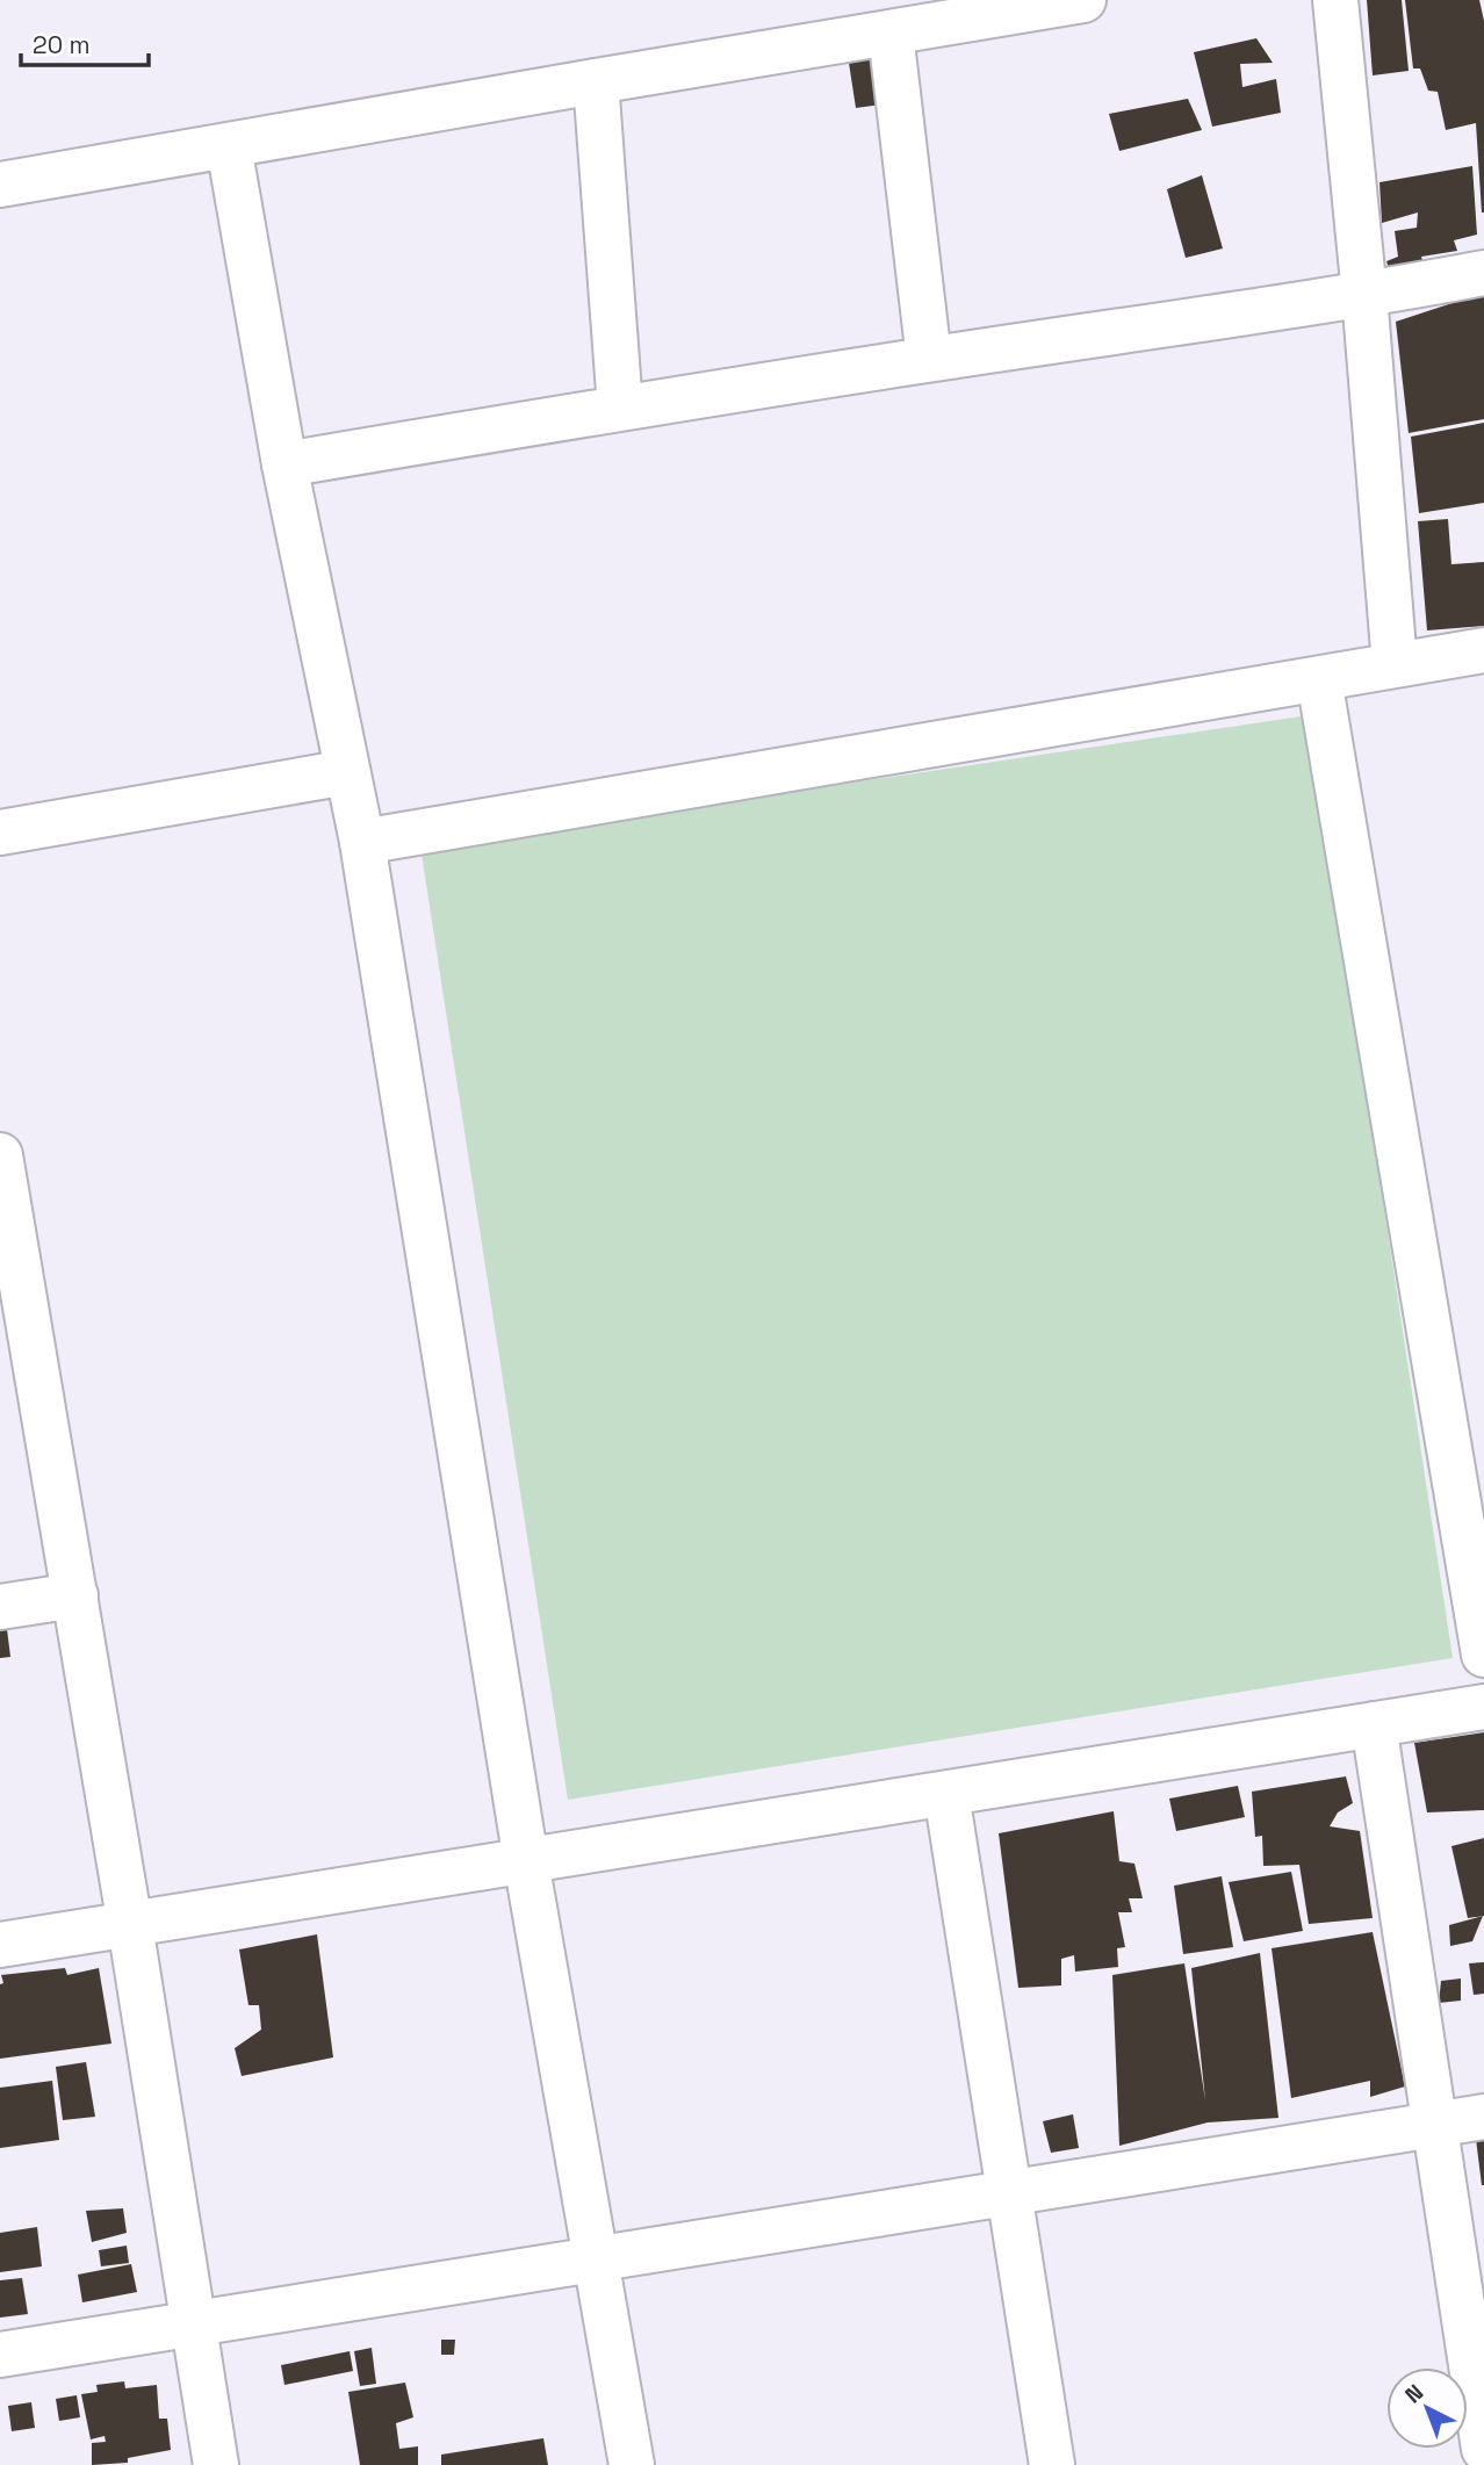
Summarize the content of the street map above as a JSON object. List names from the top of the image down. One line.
{"scale_bar":"20 m","north":"top left"}
